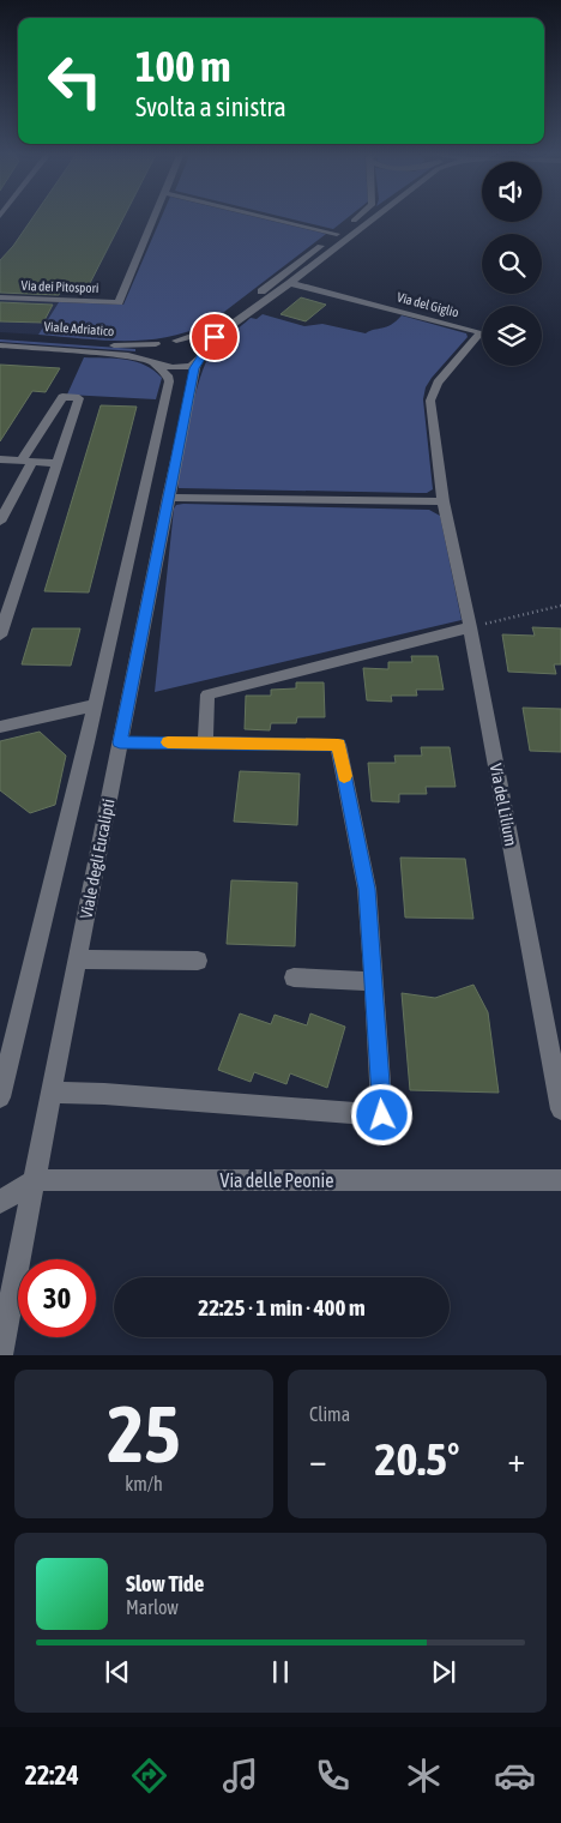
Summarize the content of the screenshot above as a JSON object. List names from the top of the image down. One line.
{"streets":{"street":["Via dei Pitospori","Via del Giglio","Viale Adriatico","Via del Lilium","Viale degli Eucalipti","Via delle Peonie"]},"crossings":[["Via del Giglio","Via del Lilium"],["Viale Adriatico","Viale degli Eucalipti"],["Viale degli Eucalipti","Via delle Peonie"]],"page":{"turn":["100 m","Svolta a sinistra"],"limit":"30","trip":"22:25 · 1 min · 400 m","tile":[["25","km/h"],"Clima"],"heat":["−","20.5°","+"],"song":["Slow Tide","Marlow"],"tabs":"22:24"}}
